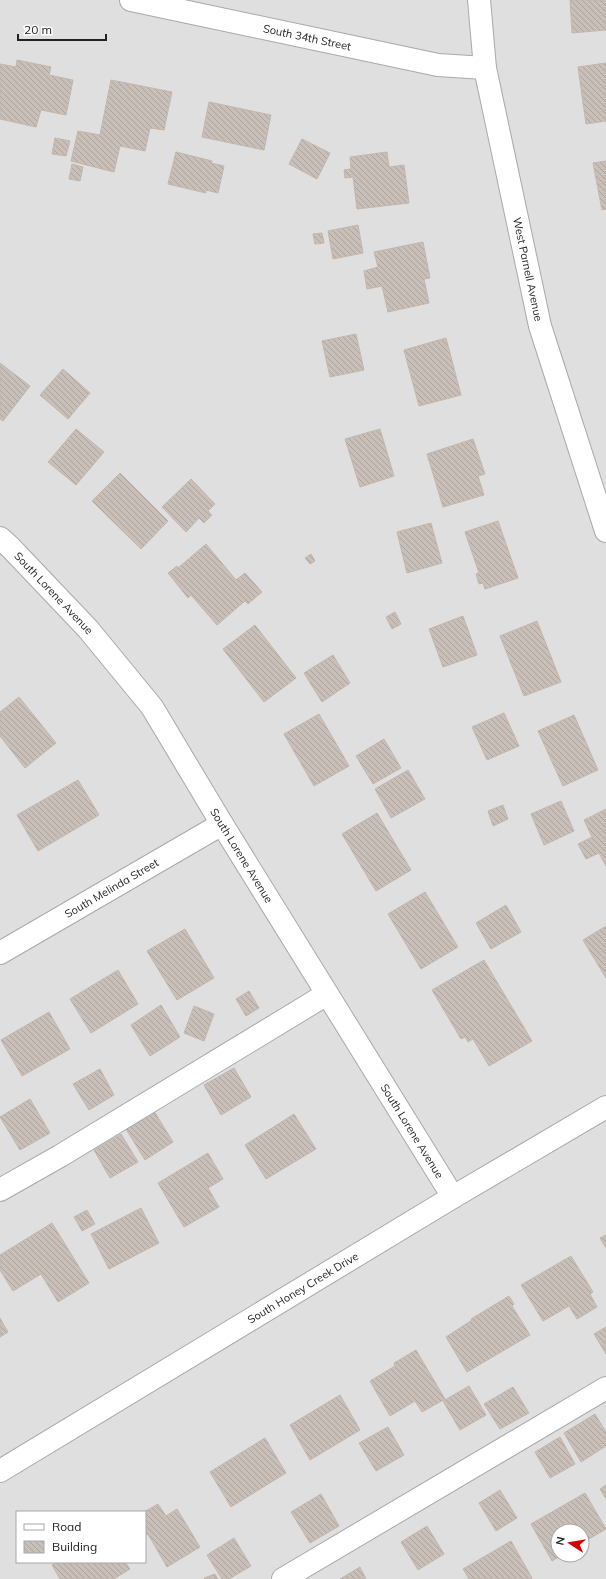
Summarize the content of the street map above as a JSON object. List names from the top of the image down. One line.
{"streets":{"street":["South 34th Street","West Parnell Avenue","South Lorene Avenue","South Melinda Street","South Honey Creek Drive"]},"crossings":[["South 34th Street","West Parnell Avenue"],["South Lorene Avenue","South Melinda Street"],["South Lorene Avenue","South Honey Creek Drive"]],"legend":["Road","Building"],"scale_bar":"20 m","north":"left"}
